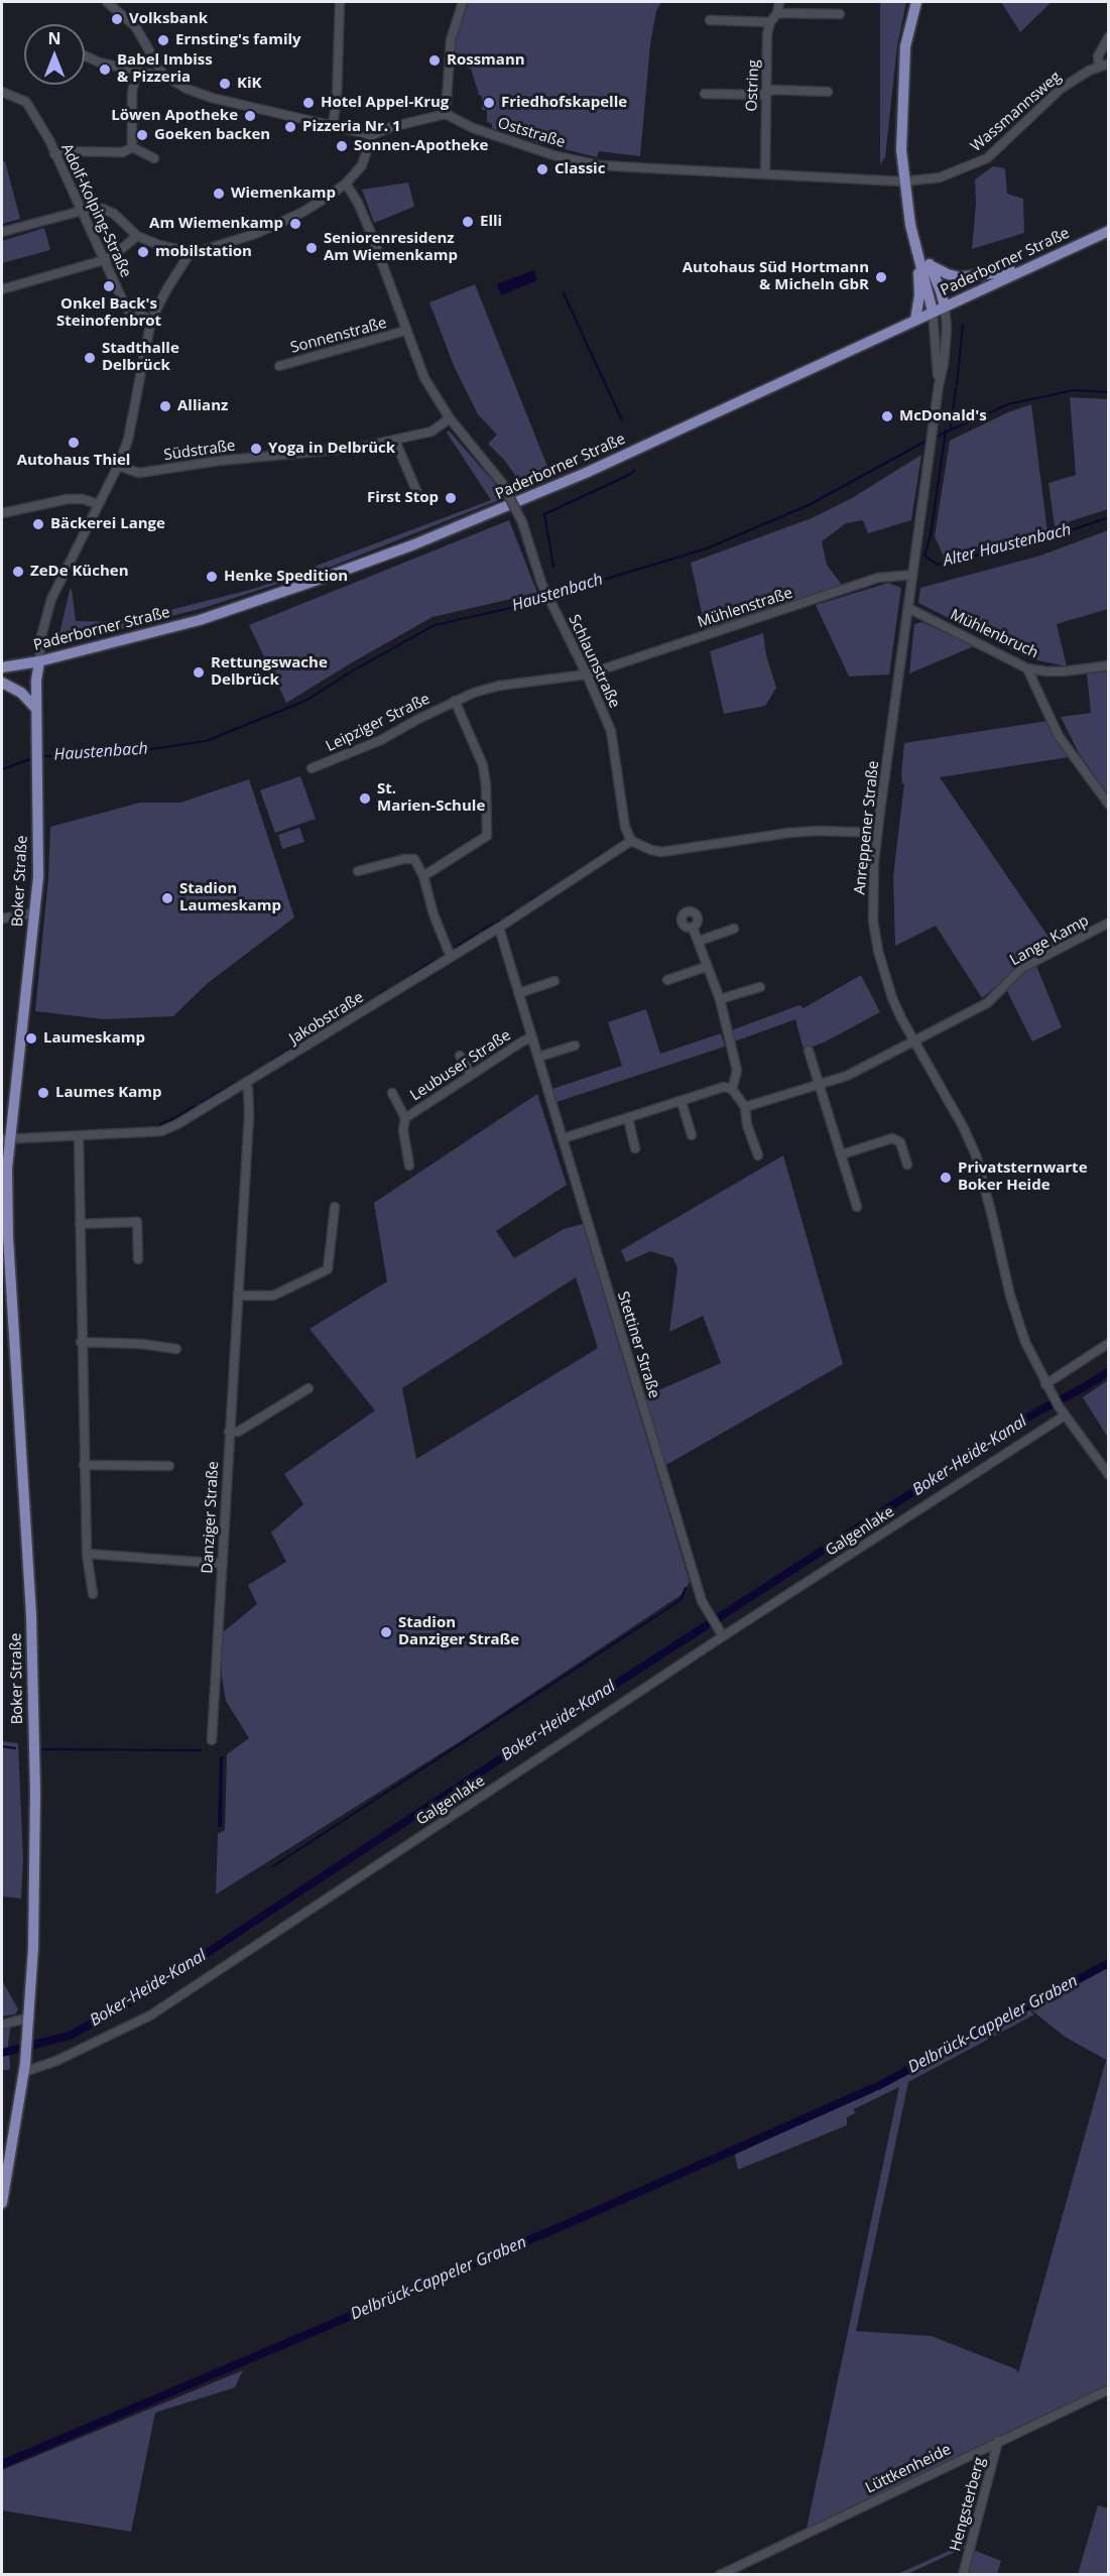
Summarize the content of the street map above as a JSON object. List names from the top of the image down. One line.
{"streets":{"main road":["Paderborner Straße","Boker Straße"],"street":["Ostring","Wassmannsweg","Oststraße","Adolf-Kolping-Straße","Sonnenstraße","Südstraße","Mühlenstraße","Mühlenbruch","Schlaunstraße","Leipziger Straße","Anreppener Straße","Lange Kamp","Jakobstraße","Leubuser Straße","Stettiner Straße","Danziger Straße","Galgenlake","Lüttkenheide","Hengsterberg"]},"crossings":[["Ostring","Oststraße"],["Wassmannsweg","Oststraße"],["Adolf-Kolping-Straße","Boker Straße"],["Paderborner Straße","Anreppener Straße"],["Paderborner Straße","Boker Straße"],["Sonnenstraße","Schlaunstraße"],["Südstraße","Schlaunstraße"],["Südstraße","Boker Straße"],["Mühlenstraße","Schlaunstraße"],["Mühlenstraße","Leipziger Straße"],["Mühlenstraße","Anreppener Straße"],["Mühlenbruch","Anreppener Straße"],["Schlaunstraße","Leipziger Straße"],["Schlaunstraße","Jakobstraße"],["Anreppener Straße","Lange Kamp"],["Anreppener Straße","Galgenlake"],["Boker Straße","Jakobstraße"],["Boker Straße","Galgenlake"],["Jakobstraße","Stettiner Straße"],["Jakobstraße","Danziger Straße"],["Leubuser Straße","Stettiner Straße"],["Stettiner Straße","Galgenlake"],["Lüttkenheide","Hengsterberg"]],"water":["Alter Haustenbach","Haustenbach","Boker-Heide-Kanal","Delbrück-Cappeler Graben"],"places":["Volksbank","Ernsting's family","Rossmann","Babel Imbiss & Pizzeria","KiK","Hotel Appel-Krug","Friedhofskapelle","Löwen Apotheke","Pizzeria Nr. 1","Goeken backen","Sonnen-Apotheke","Classic","Wiemenkamp","Elli","Am Wiemenkamp","Seniorenresidenz Am Wiemenkamp","mobilstation","Autohaus Süd Hortmann & Micheln GbR","Onkel Back's Steinofenbrot","Stadthalle Delbrück","Allianz","McDonald's","Autohaus Thiel","Yoga in Delbrück","First Stop","Bäckerei Lange","ZeDe Küchen","Henke Spedition","Rettungswache Delbrück","St. Marien-Schule","Stadion Laumeskamp","Laumeskamp","Laumes Kamp","Privatsternwarte Boker Heide","Stadion Danziger Straße"],"north":"top"}
